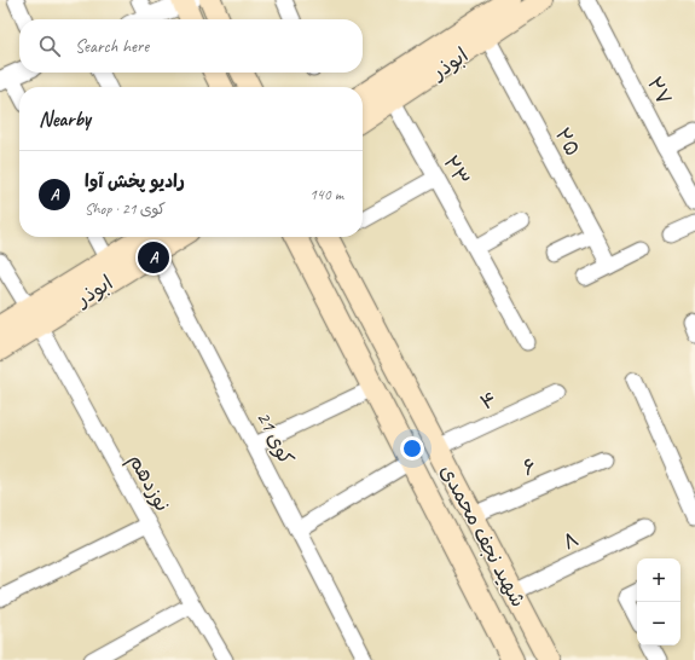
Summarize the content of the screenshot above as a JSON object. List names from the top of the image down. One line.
{"streets":{"main road":["ابوذر","شهید نجف محمدی"],"street":["۲۷","۲۵","۲۳","۴","کوی 21","۶","نوزدهم","۸"]},"crossings":[["ابوذر","۲۵"],["ابوذر","۲۳"],["ابوذر","کوی 21"],["ابوذر","نوزدهم"],["۴","شهید نجف محمدی"],["۶","شهید نجف محمدی"],["شهید نجف محمدی","۸"]],"page":{"search":"Search here","heading":"Nearby","list":[{"mark":"A","name":"رادیو پخش آوا","note":"Shop · کوی 21","value":"140 m"}],"pins":"A","map_buttons":["+","−"]}}
